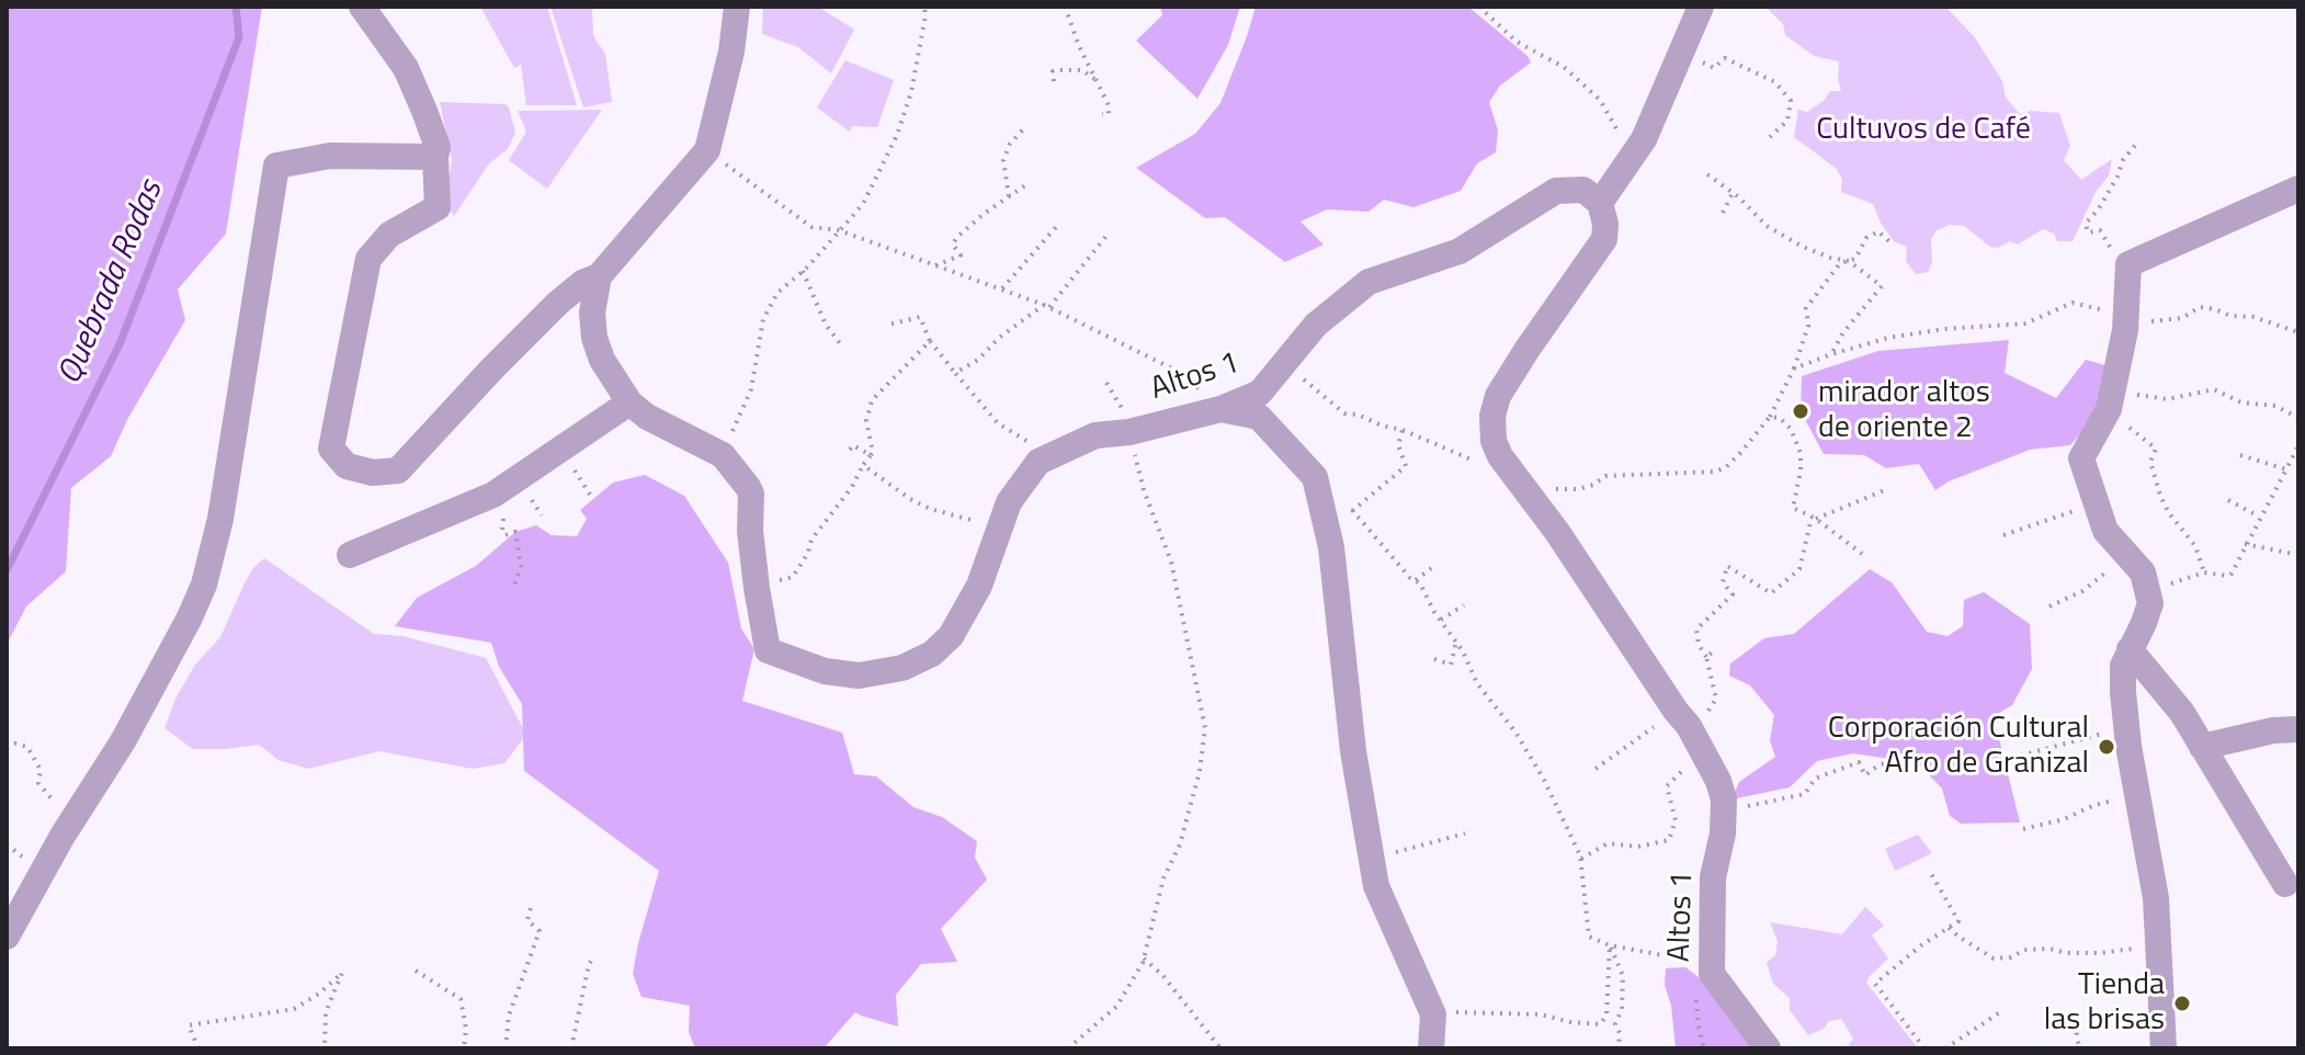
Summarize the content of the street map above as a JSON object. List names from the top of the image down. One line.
{"streets":{"street":["Altos 1"]},"water":["Quebrada Rodas"],"parks":["Cultuvos de Café"],"places":["mirador altos de oriente 2","Corporación Cultural Afro de Granizal","Tienda las brisas"]}
